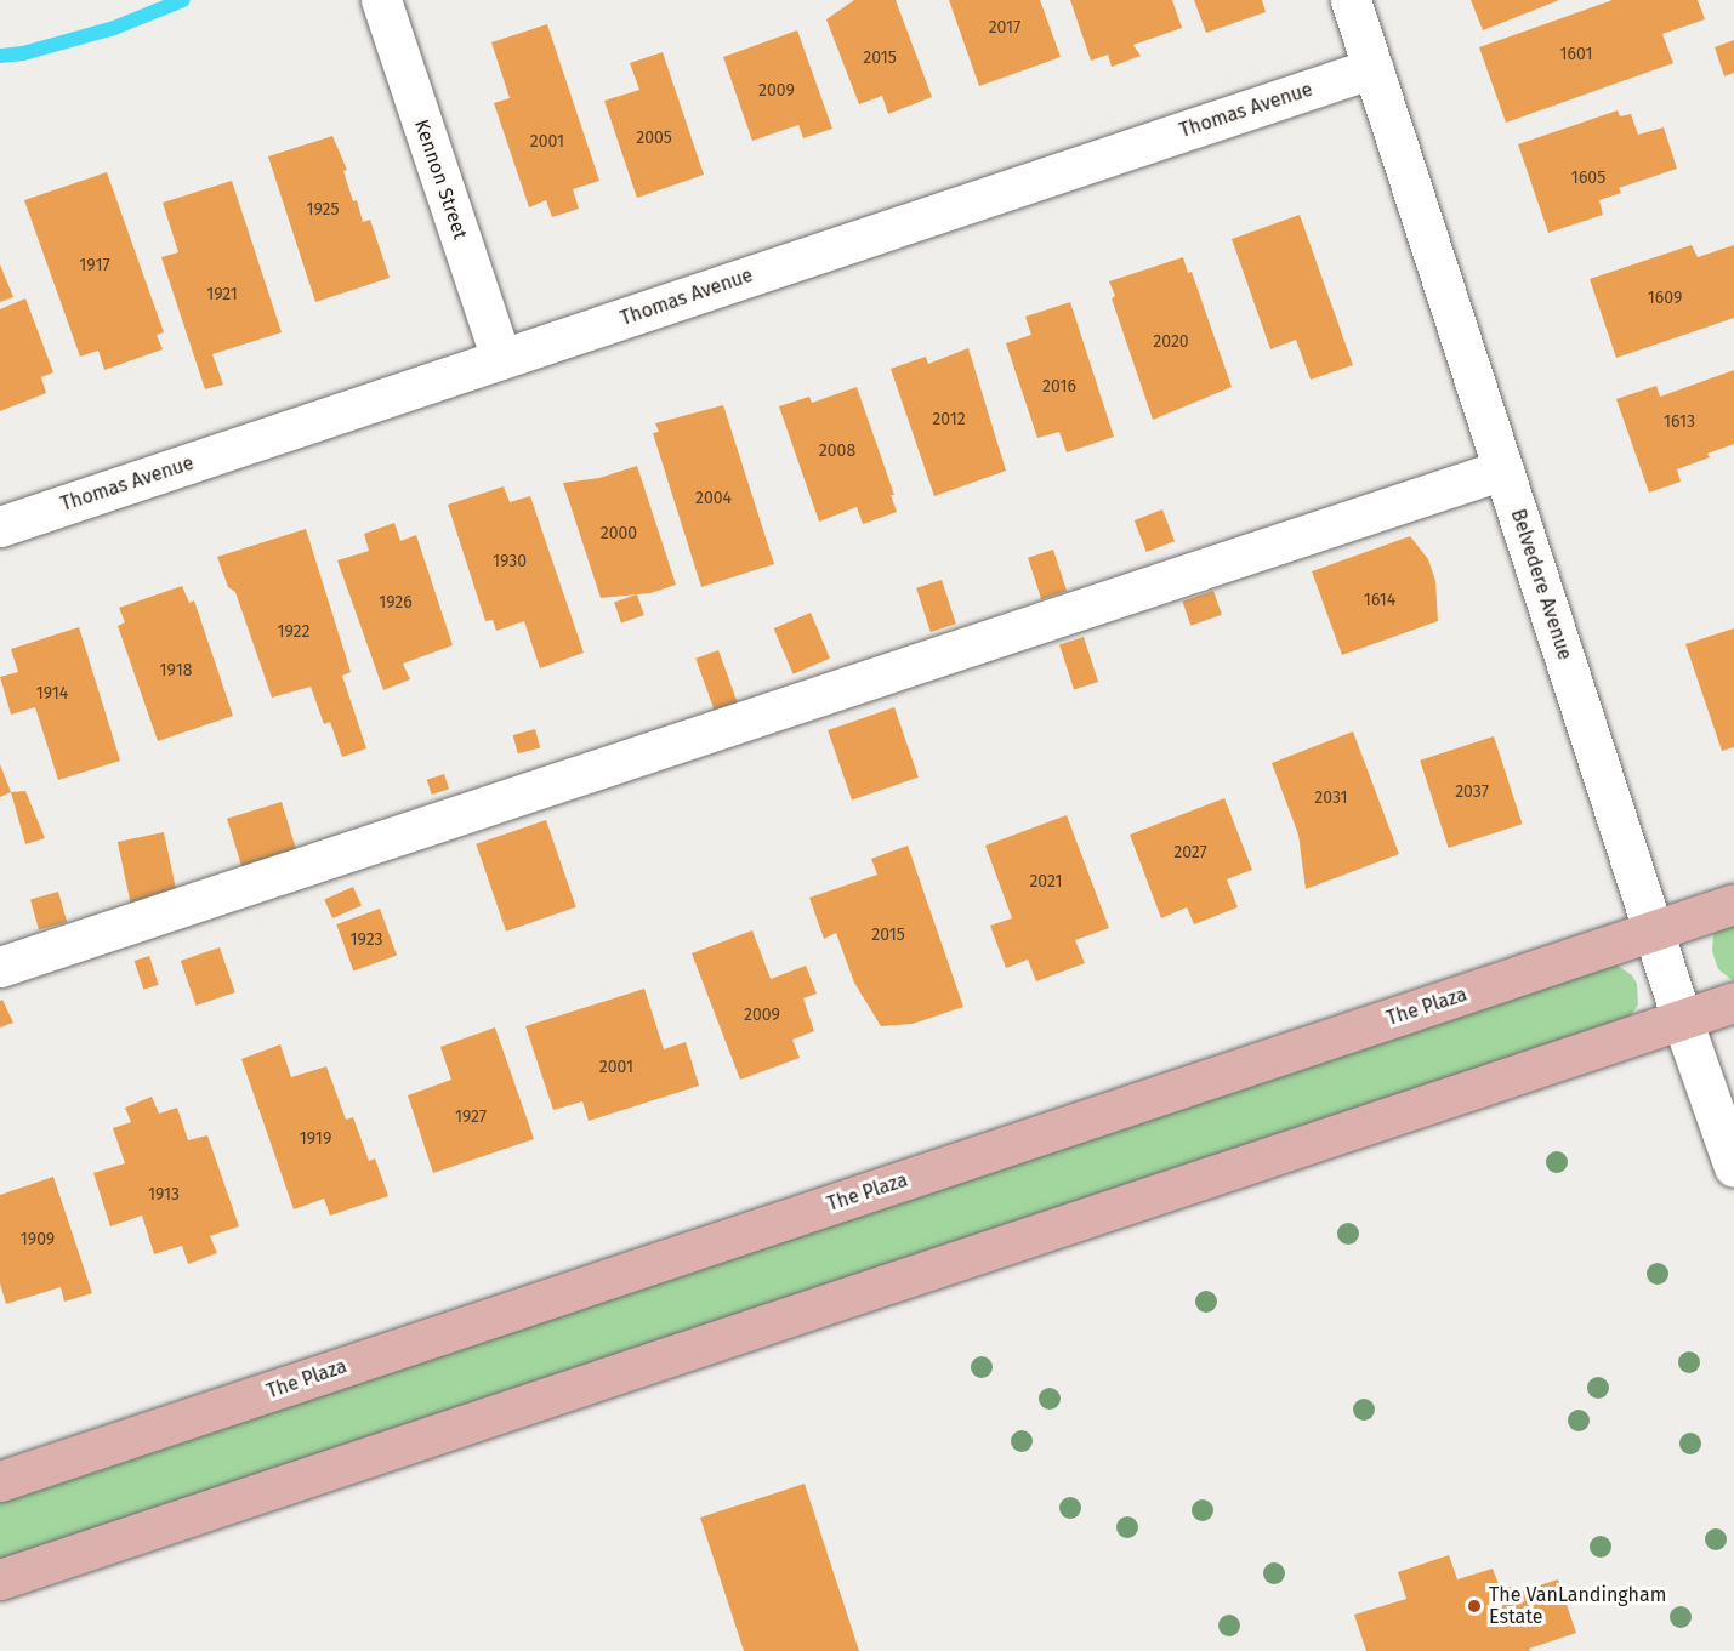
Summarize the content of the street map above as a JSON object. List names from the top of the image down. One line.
{"streets":{"main road":["The Plaza"],"street":["Thomas Avenue","Kennon Street","Belvedere Avenue"]},"crossings":[["Thomas Avenue","Kennon Street"],["Thomas Avenue","Belvedere Avenue"],["Belvedere Avenue","The Plaza"]],"places":["The VanLandingham Estate"],"house_numbers":["2017","1601","2015","2009","2005","2001","1605","1925","1917","1921","1609","2020","2016","2012","1613","2008","2004","2000","1930","1614","1926","1922","1918","1914","2037","2031","2027","2021","2015","1923","2009","2001","1927","1919","1913","1909"]}
